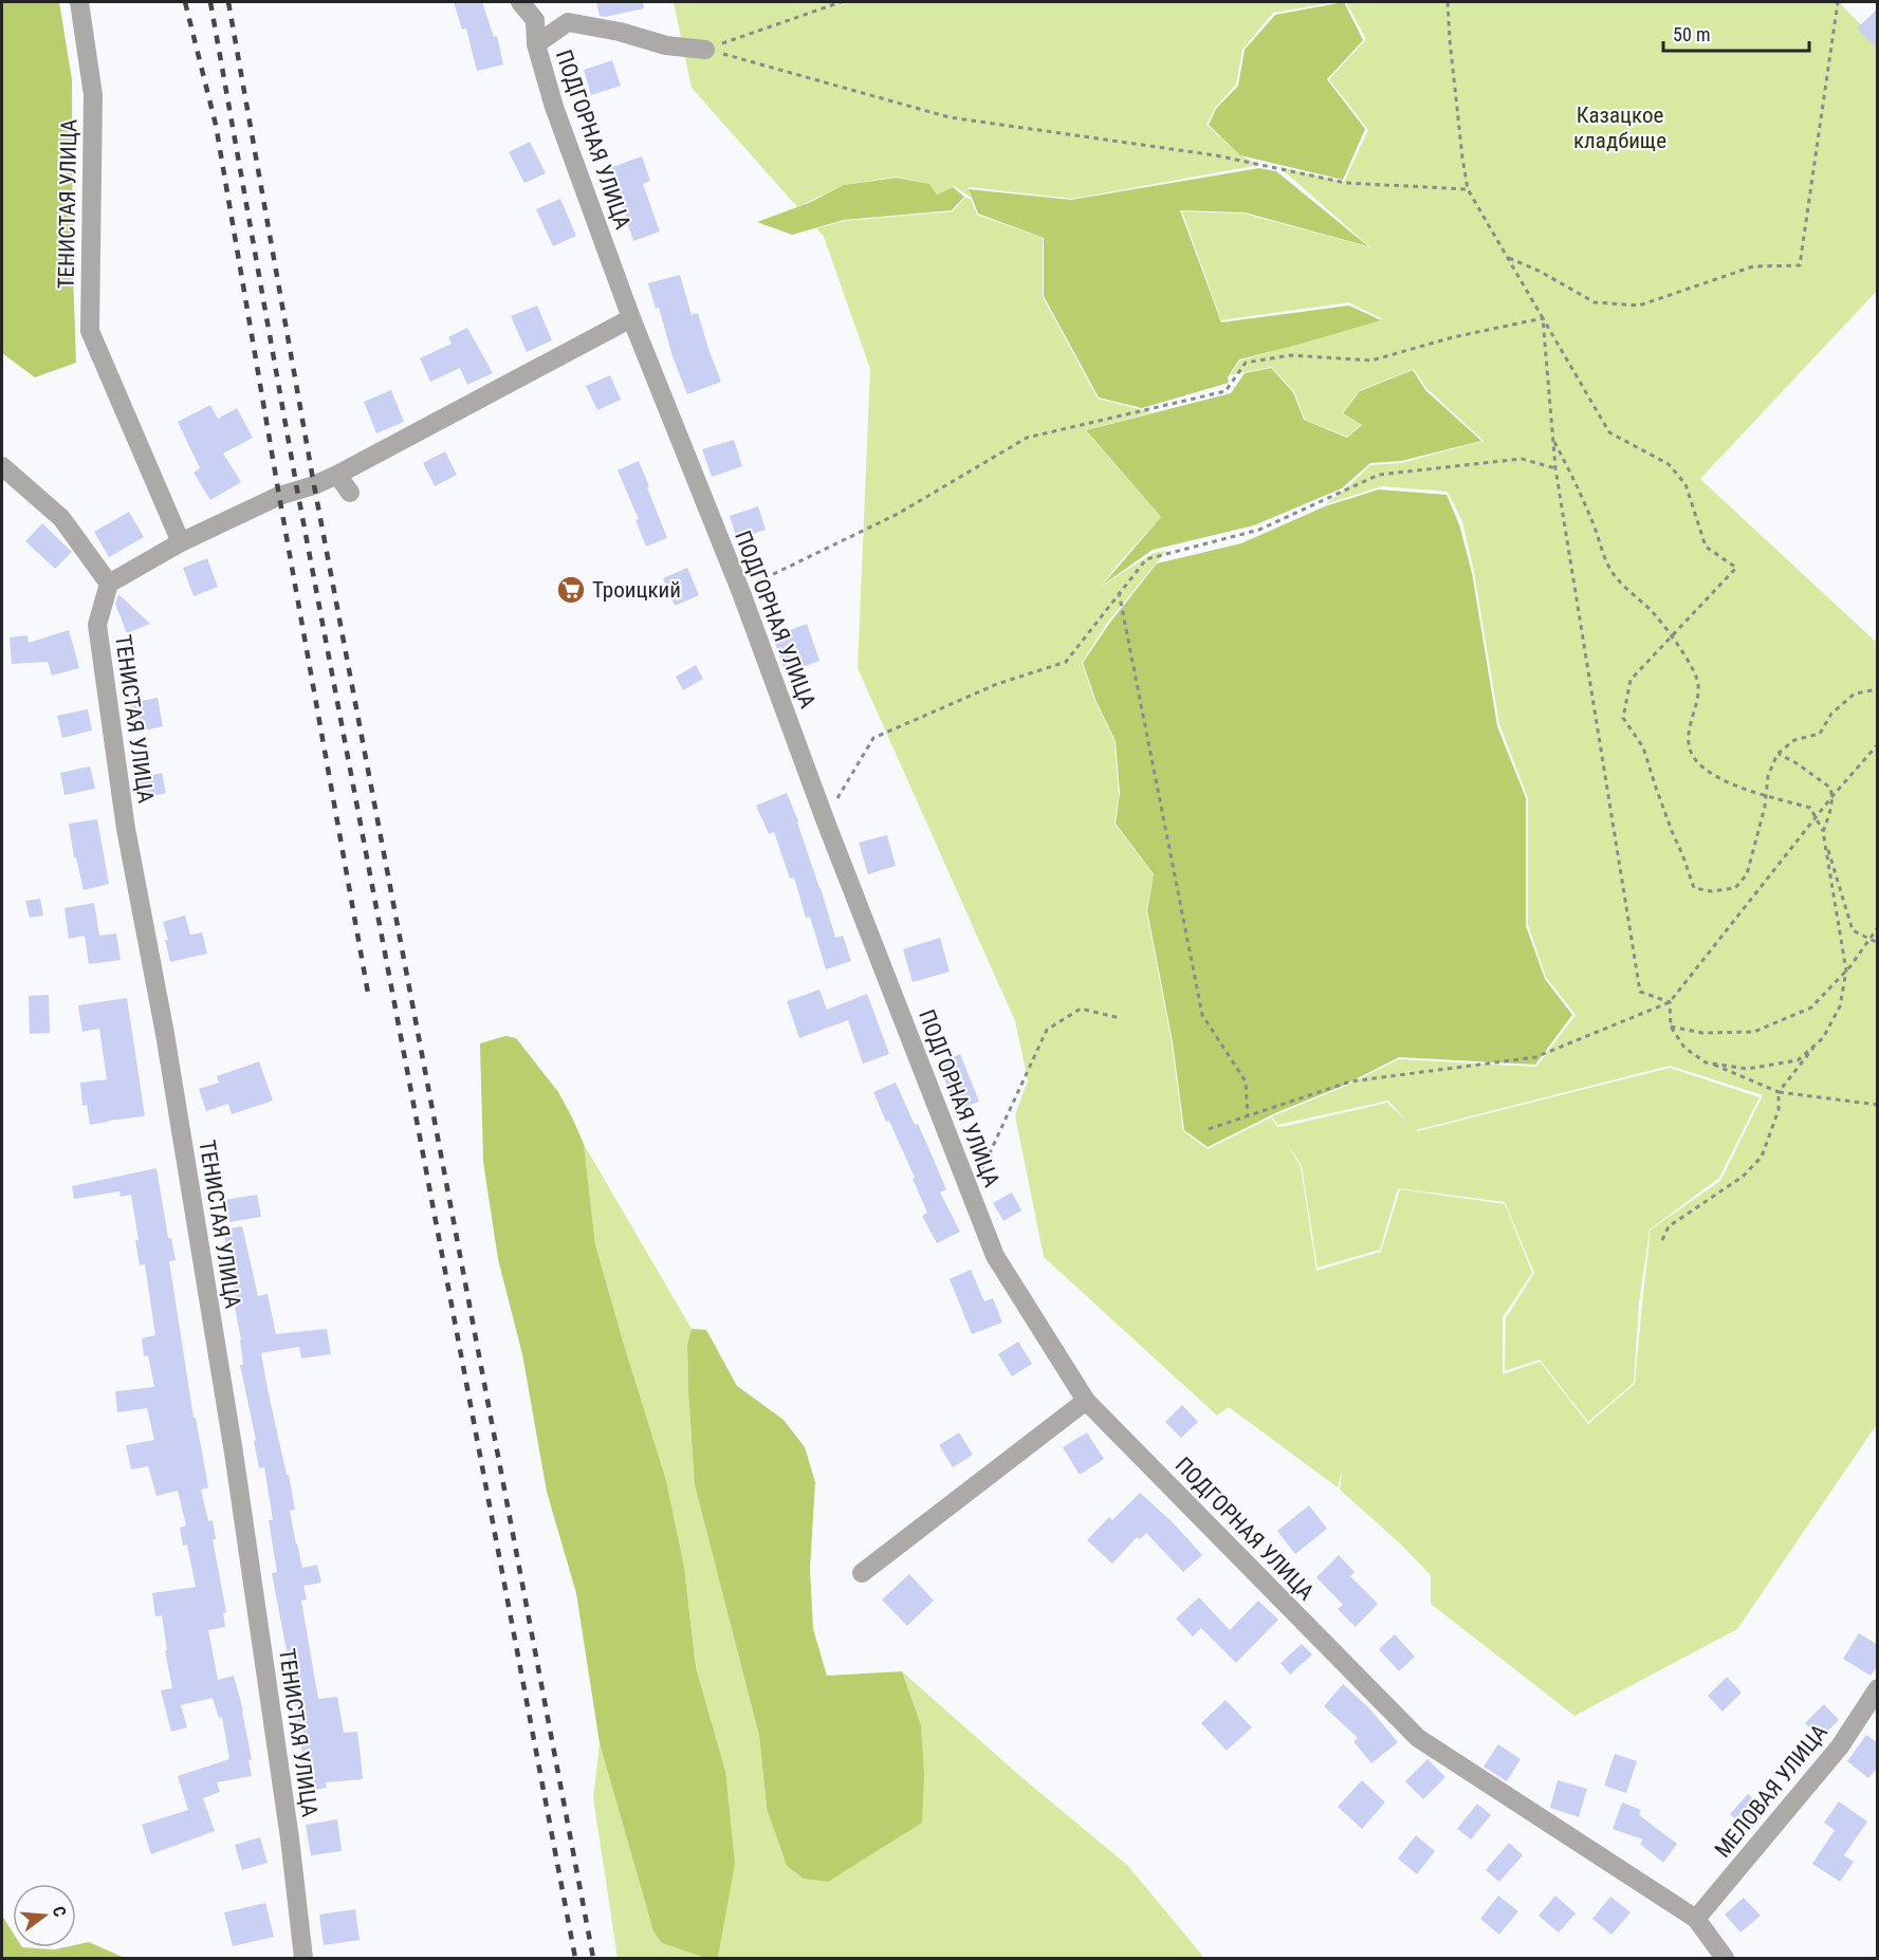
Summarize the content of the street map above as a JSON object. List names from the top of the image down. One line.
{"streets":{"street":["ПОДГОРНАЯ УЛИЦА","ТЕНИСТАЯ УЛИЦА","МЕЛОВАЯ УЛИЦА"]},"crossings":[["ПОДГОРНАЯ УЛИЦА","МЕЛОВАЯ УЛИЦА"]],"parks":["Казацкое кладбище"],"places":{"supermarket":["Троицкий"]},"scale_bar":"50 m","north":"right"}
